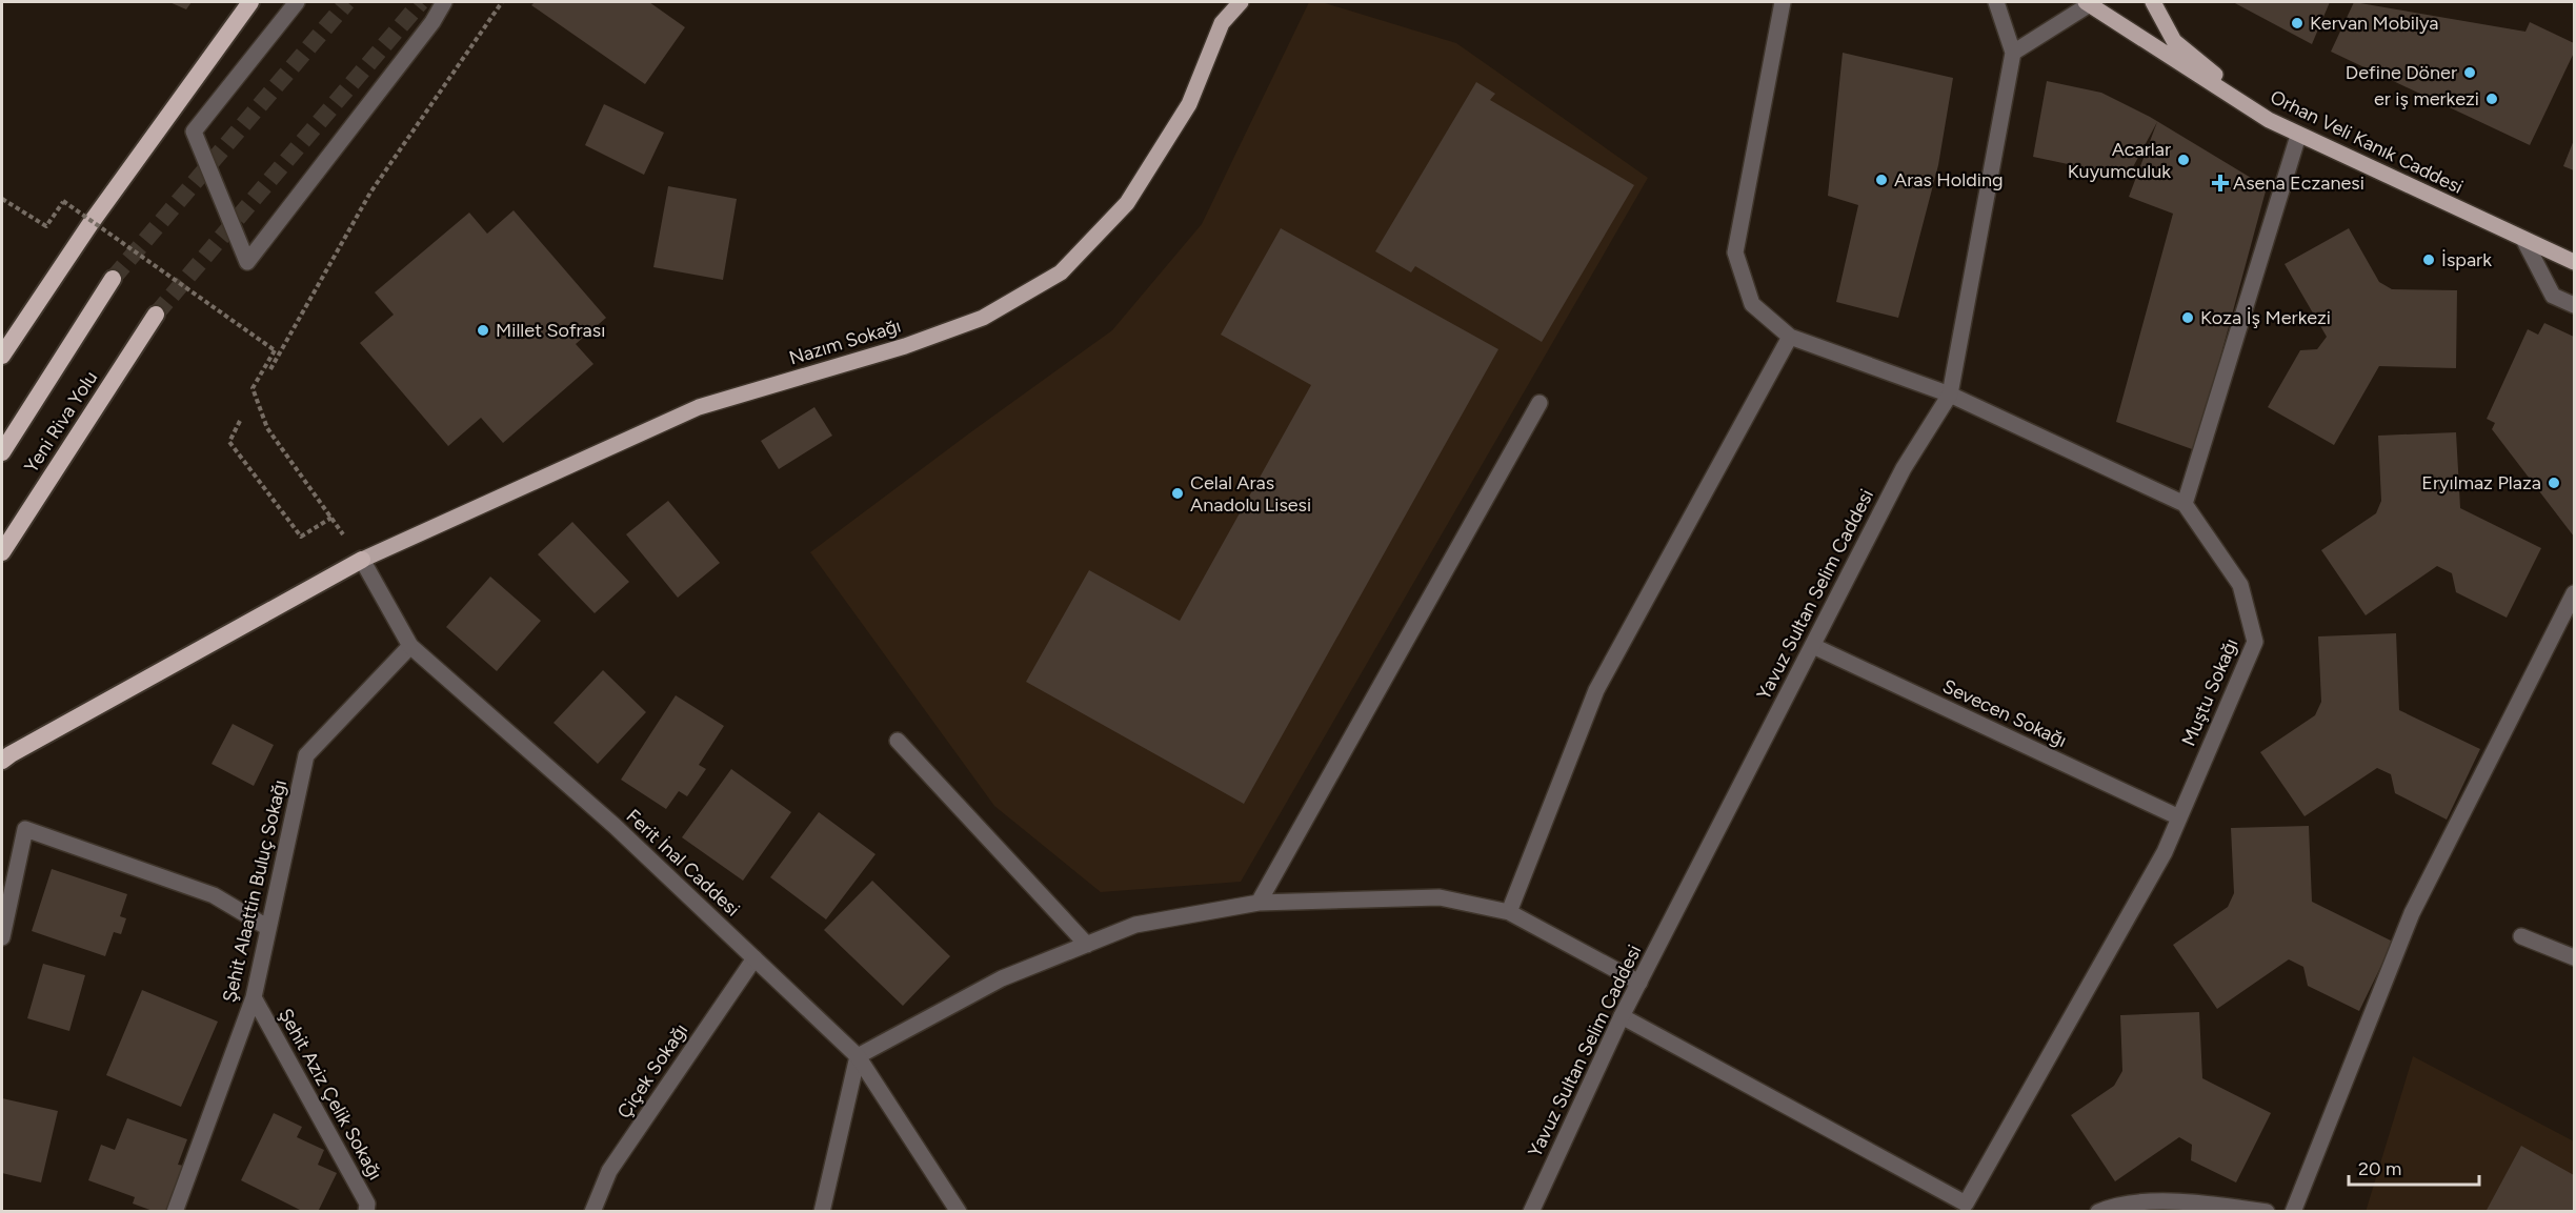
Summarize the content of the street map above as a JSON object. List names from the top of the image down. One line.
{"streets":{"highway":["Yeni Riva Yolu"],"main road":["Orhan Veli Kanık Caddesi","Nazım Sokağı"],"street":["Yavuz Sultan Selim Caddesi","Muştu Sokağı","Sevecen Sokağı","Ferit İnal Caddesi","Şehit Alaattin Buluç Sokağı","Çiçek Sokağı","Şehit Aziz Çelik Sokağı"]},"crossings":[["Nazım Sokağı","Ferit İnal Caddesi"],["Yavuz Sultan Selim Caddesi","Muştu Sokağı"],["Yavuz Sultan Selim Caddesi","Sevecen Sokağı"],["Muştu Sokağı","Sevecen Sokağı"],["Ferit İnal Caddesi","Şehit Alaattin Buluç Sokağı"],["Ferit İnal Caddesi","Çiçek Sokağı"],["Şehit Alaattin Buluç Sokağı","Şehit Aziz Çelik Sokağı"]],"places":{"other":["Kervan Mobilya","Define Döner","er iş merkezi","Acarlar Kuyumculuk","Aras Holding","İspark","Koza İş Merkezi","Millet Sofrası","Eryılmaz Plaza","Celal Aras Anadolu Lisesi"],"health":["Asena Eczanesi"]},"scale_bar":"20 m"}
